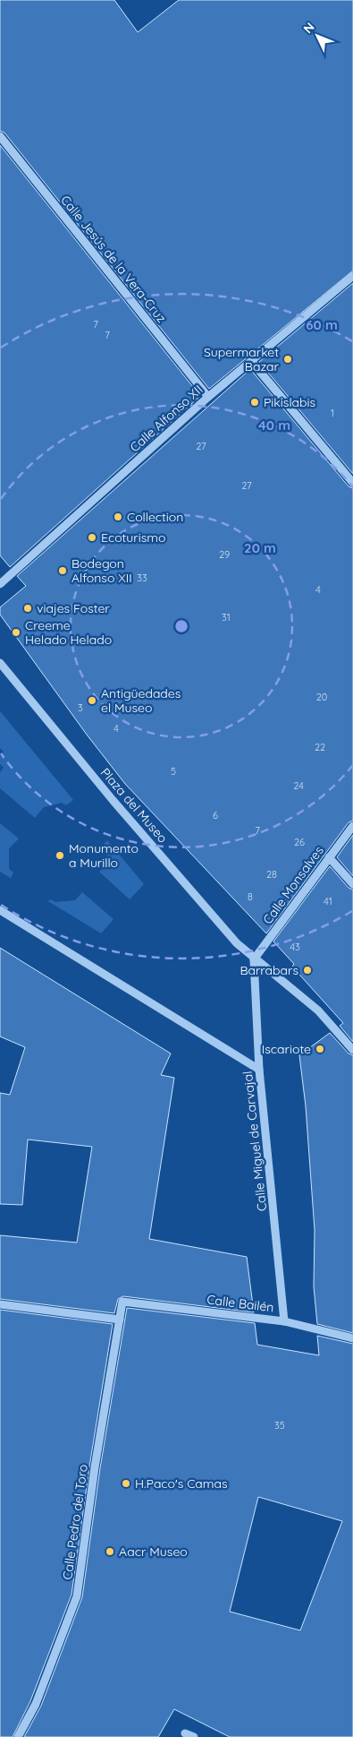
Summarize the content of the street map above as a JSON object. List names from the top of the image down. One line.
{"streets":{"street":["Calle Jesús de la Vera-Cruz","Calle Alfonso XII","Plaza del Museo","Calle Monsalves","Calle Miguel de Carvajal","Calle Bailén","Calle Pedro del Toro"]},"crossings":[["Calle Jesús de la Vera-Cruz","Calle Alfonso XII"],["Plaza del Museo","Calle Monsalves"],["Plaza del Museo","Calle Miguel de Carvajal"],["Calle Monsalves","Calle Miguel de Carvajal"],["Calle Miguel de Carvajal","Calle Bailén"],["Calle Bailén","Calle Pedro del Toro"]],"places":["Supermarket Bazar","Pikislabis","Collection","Ecoturismo","Bodegon Alfonso XII","viajes Foster","Creeme Helado Helado","Antigüedades el Museo","Monumento a Murillo","Barrabars","Iscariote","H.Paco's Camas","Aacr Museo"],"house_numbers":["7","7","1","27","27","29","33","4","31","20","3","4","22","5","24","6","7","26","28","8","41","43","35"],"north":"top left","rings":["60 m","40 m","20 m"]}
